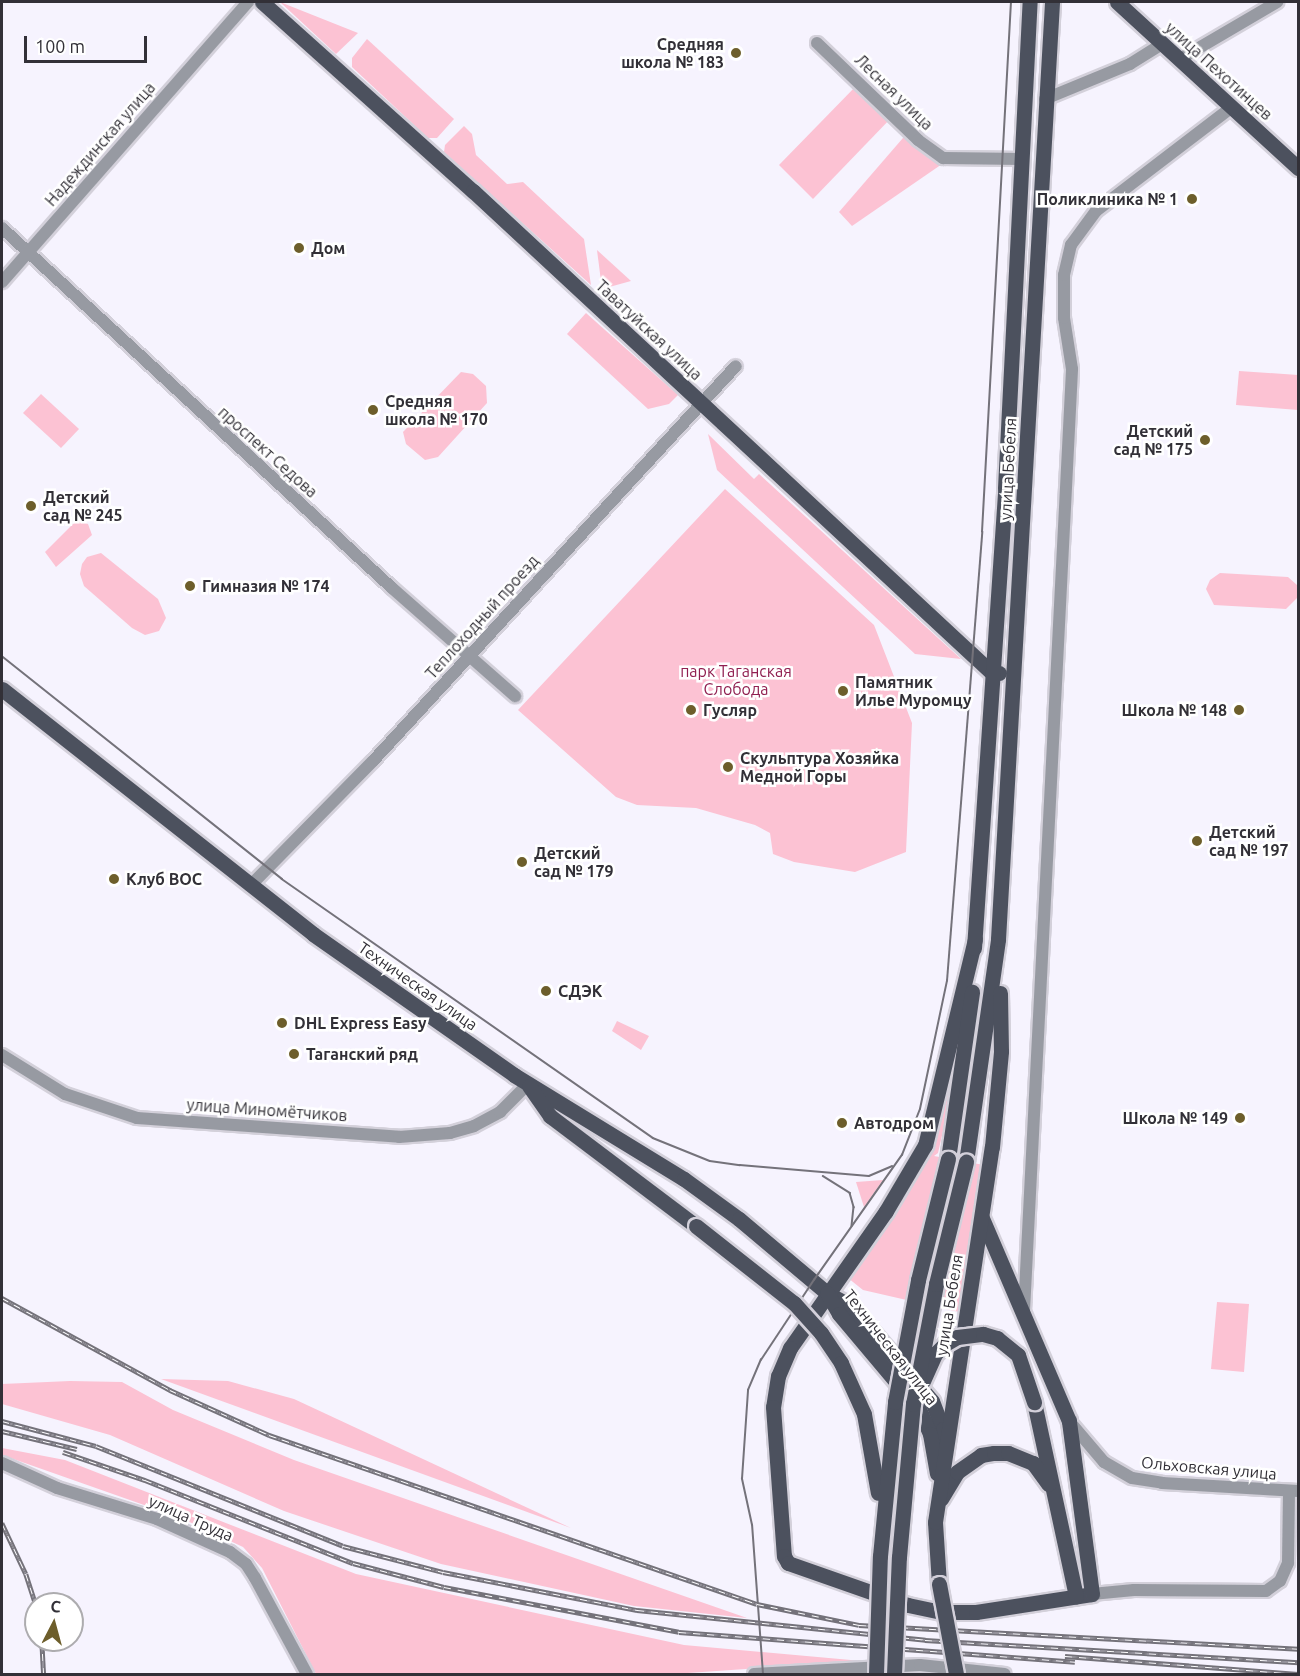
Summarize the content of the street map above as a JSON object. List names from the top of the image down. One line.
{"streets":{"main road":["улица Пехотинцев","Таватуйская улица","улица Бебеля","Техническая улица"],"street":["Лесная улица","Надеждинская улица","проспект Седова","Теплоходный проезд","улица Миномётчиков","Ольховская улица","улица Труда"]},"crossings":[["Лесная улица","улица Бебеля"],["Надеждинская улица","проспект Седова"],["Таватуйская улица","улица Бебеля"],["Таватуйская улица","Теплоходный проезд"],["проспект Седова","Теплоходный проезд"],["улица Бебеля","Техническая улица"],["Теплоходный проезд","Техническая улица"],["Техническая улица","улица Миномётчиков"]],"parks":["парк Таганская Слобода"],"places":["Средняя школа № 183","Поликлиника № 1","Дом","Средняя школа № 170","Детский сад № 175","Детский сад № 245","Гимназия № 174","Памятник Илье Муромцу","Гусляр","Школа № 148","Скульптура Хозяйка Медной Горы","Детский сад № 197","Детский сад № 179","Клуб ВОС","СДЭК","DHL Express Easy","Таганский ряд","Школа № 149","Автодром"],"scale_bar":"100 m","north":"top"}
